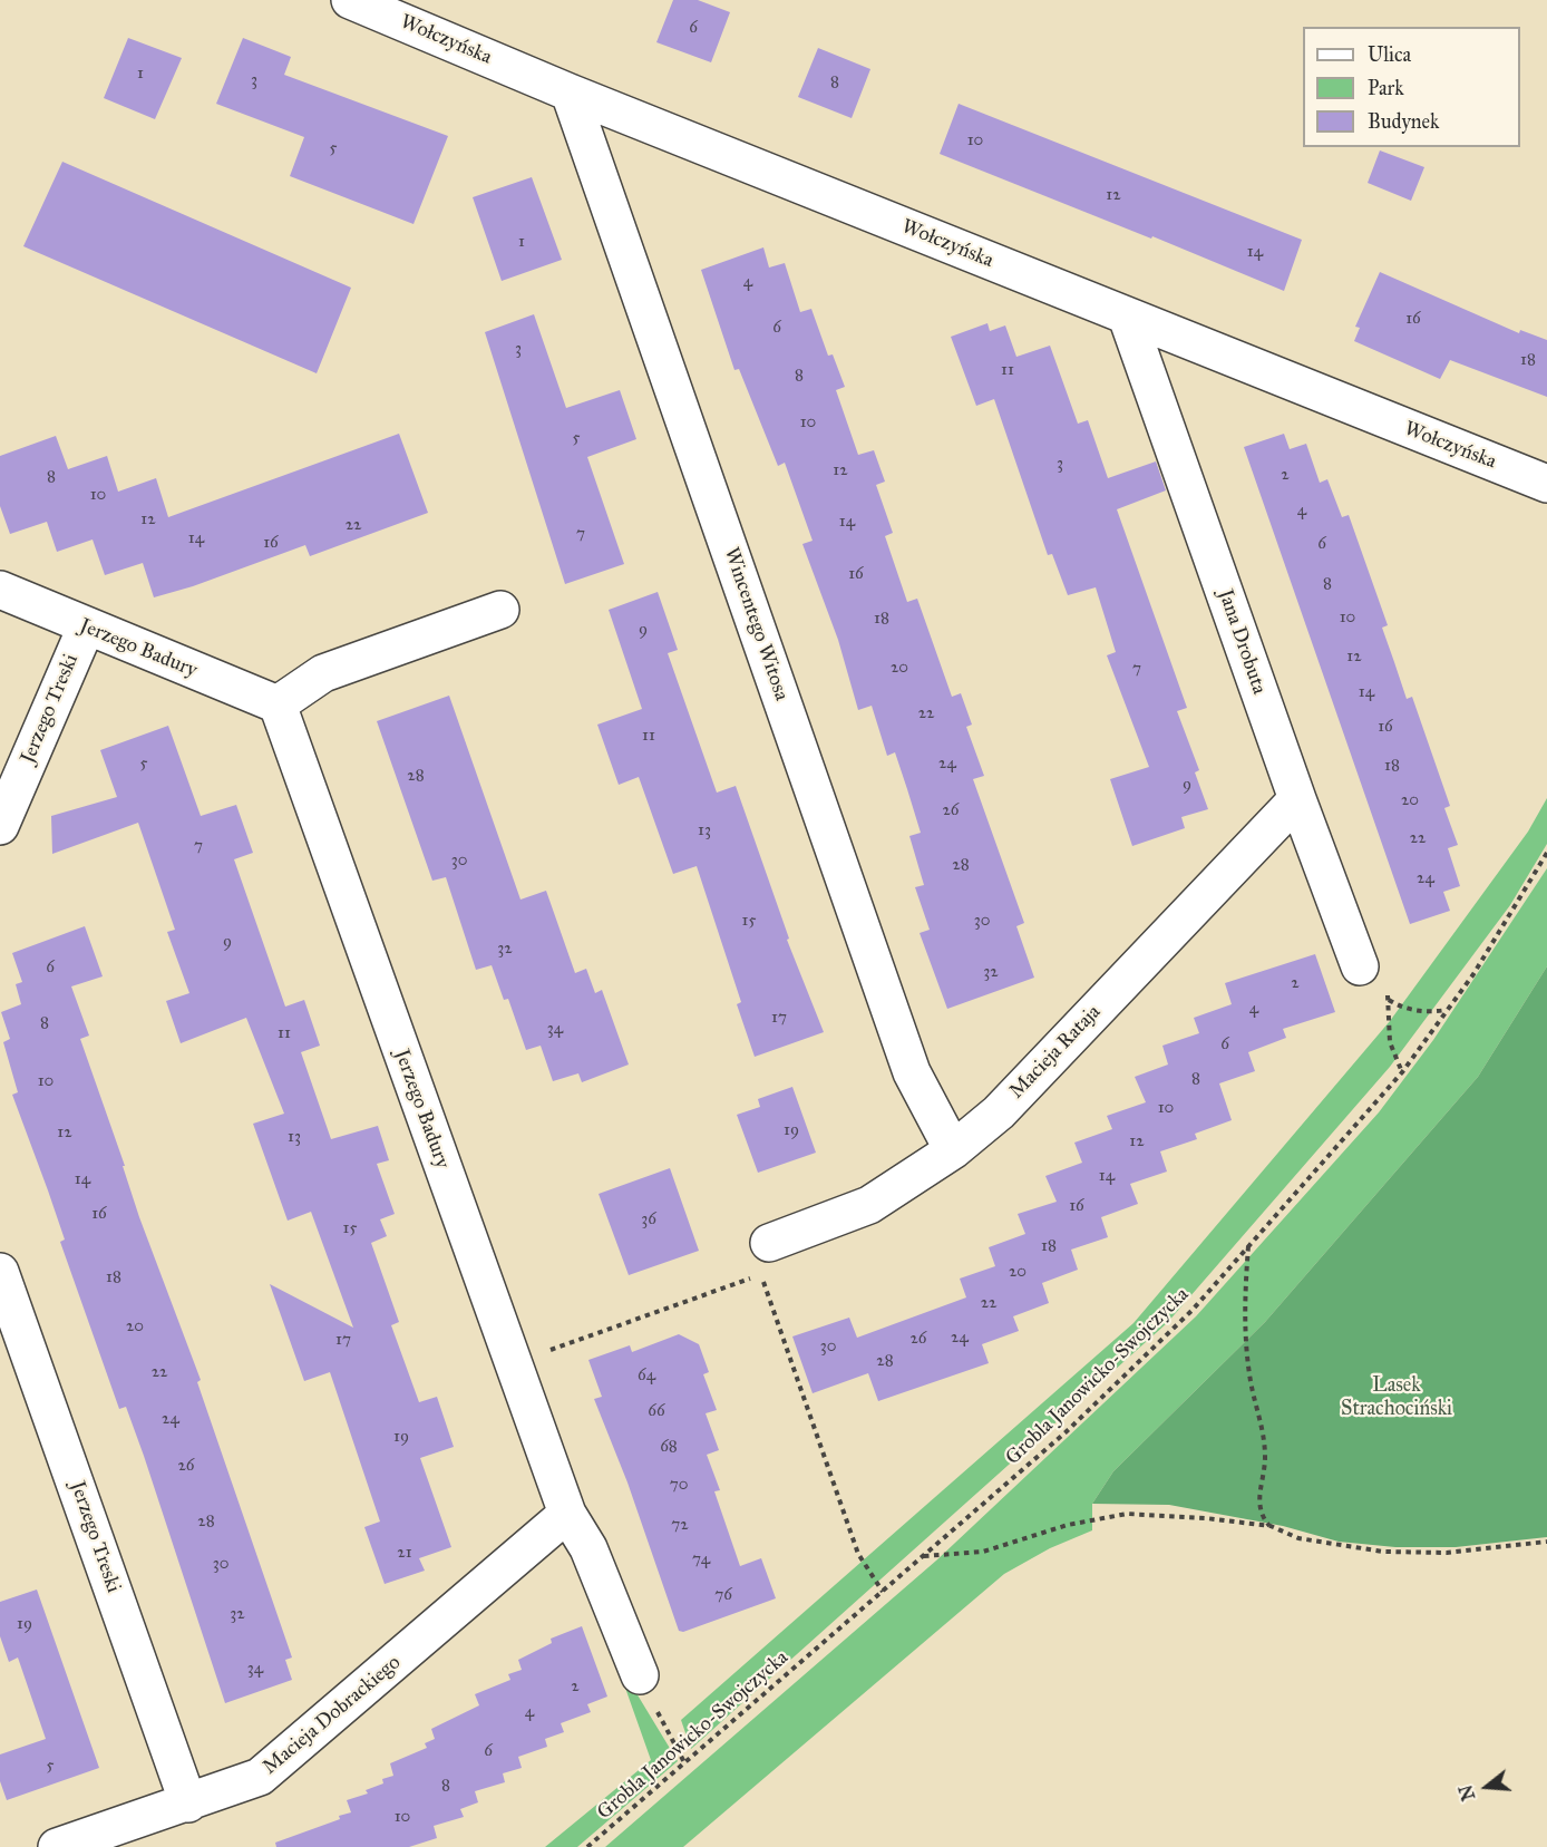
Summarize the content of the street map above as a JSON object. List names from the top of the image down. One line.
{"streets":{"street":["Wołczyńska","Wincentego Witosa","Jana Drobuta","Jerzego Badury","Jerzego Treski","Macieja Rataja","Macieja Dobrackiego"],"path":["Grobla Janowicko-Swojczycka"]},"crossings":[["Wołczyńska","Wincentego Witosa"],["Wołczyńska","Jana Drobuta"],["Wincentego Witosa","Macieja Rataja"],["Jana Drobuta","Macieja Rataja"],["Jerzego Badury","Jerzego Treski"],["Jerzego Badury","Macieja Dobrackiego"],["Jerzego Treski","Macieja Dobrackiego"]],"parks":["Lasek Strachociński"],"house_numbers":["6","1","3","8","10","5","12","1","14","4","16","6","3","18","11","8","10","5","3","12","2","8","10","4","12","14","22","7","14","16","6","16","8","10","18","9","12","20","7","14","22","16","11","5","24","18","28","9","20","26","13","22","7","30","28","24","15","30","9","32","6","32","2","4","17","8","34","11","6","8","10","10","19","12","13","12","14","14","16","16","36","15","18","20","18","22","20","24","26","17","30","28","22","64","66","24","19","68","26","70","28","72","21","74","30","76","32","19","34","2","4","6","5","8","10"],"legend":["Ulica","Park","Budynek"],"north":"left"}
